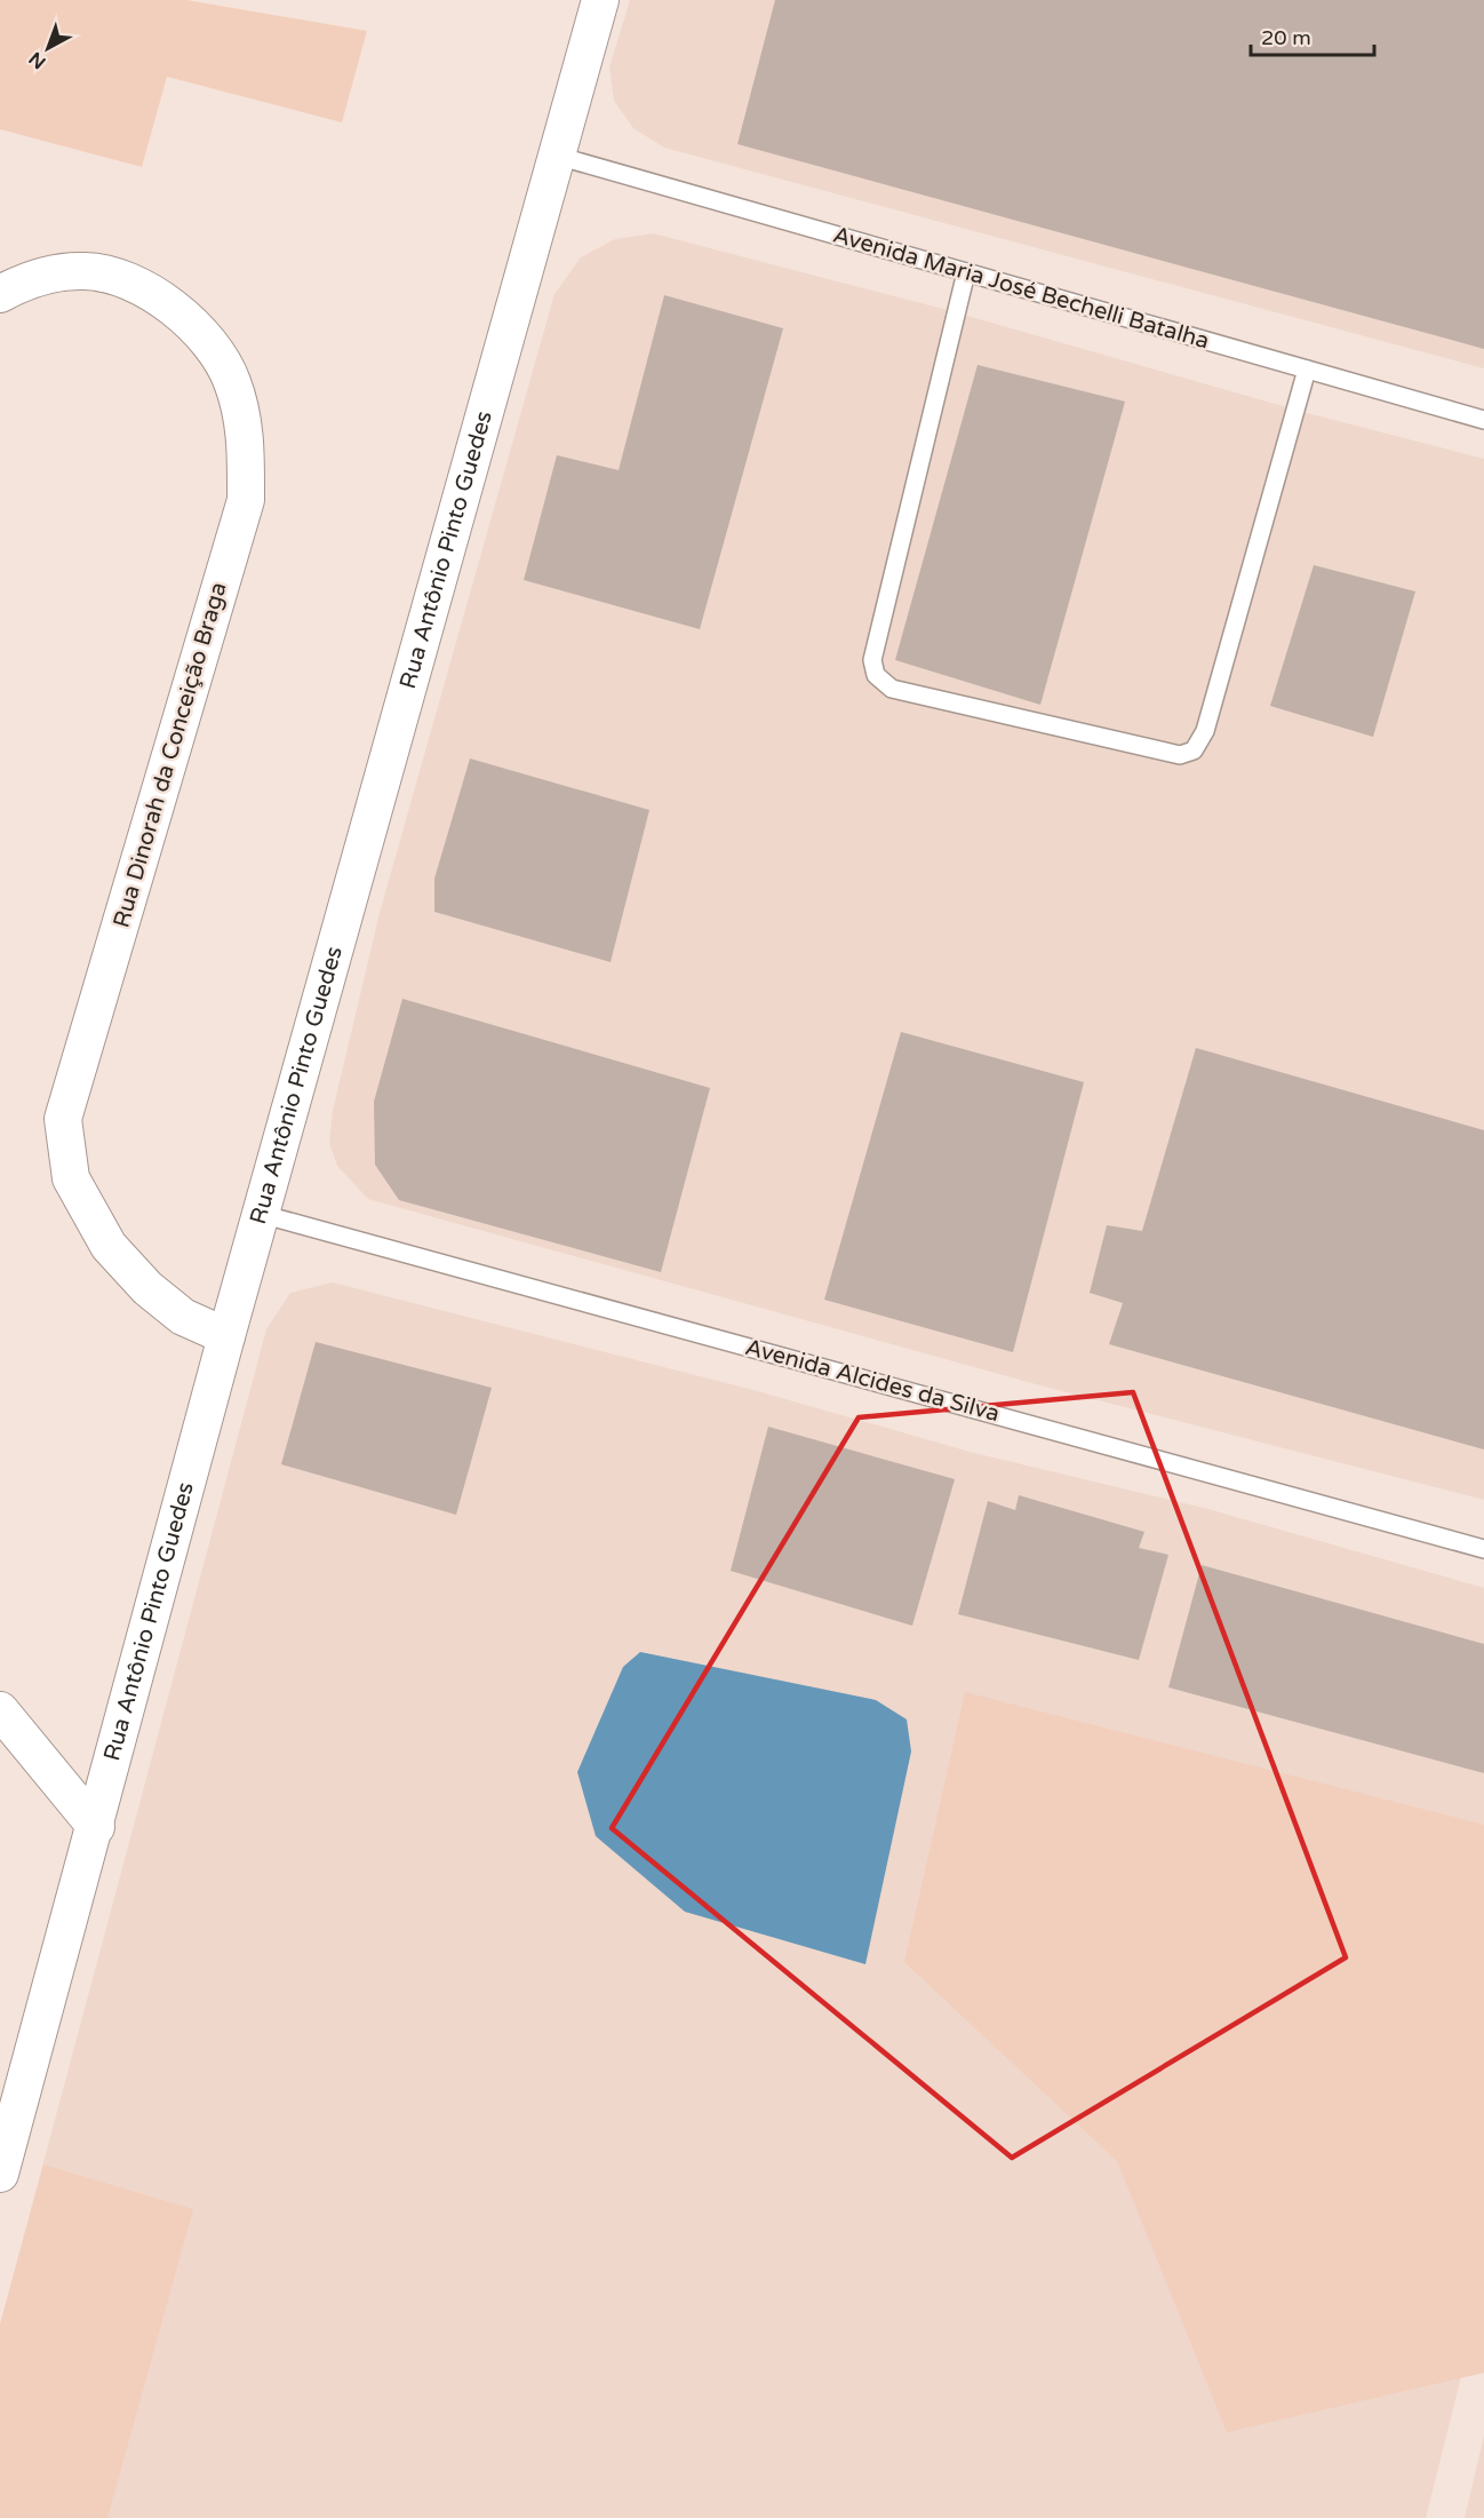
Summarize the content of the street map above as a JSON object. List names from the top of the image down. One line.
{"streets":{"street":["Rua Antônio Pinto Guedes","Rua Dinorah da Conceição Braga"],"lane":["Avenida Maria José Bechelli Batalha","Avenida Alcides da Silva"]},"crossings":[["Avenida Maria José Bechelli Batalha","Rua Antônio Pinto Guedes"],["Rua Antônio Pinto Guedes","Rua Dinorah da Conceição Braga"],["Rua Antônio Pinto Guedes","Avenida Alcides da Silva"]],"scale_bar":"20 m","north":"bottom left"}
